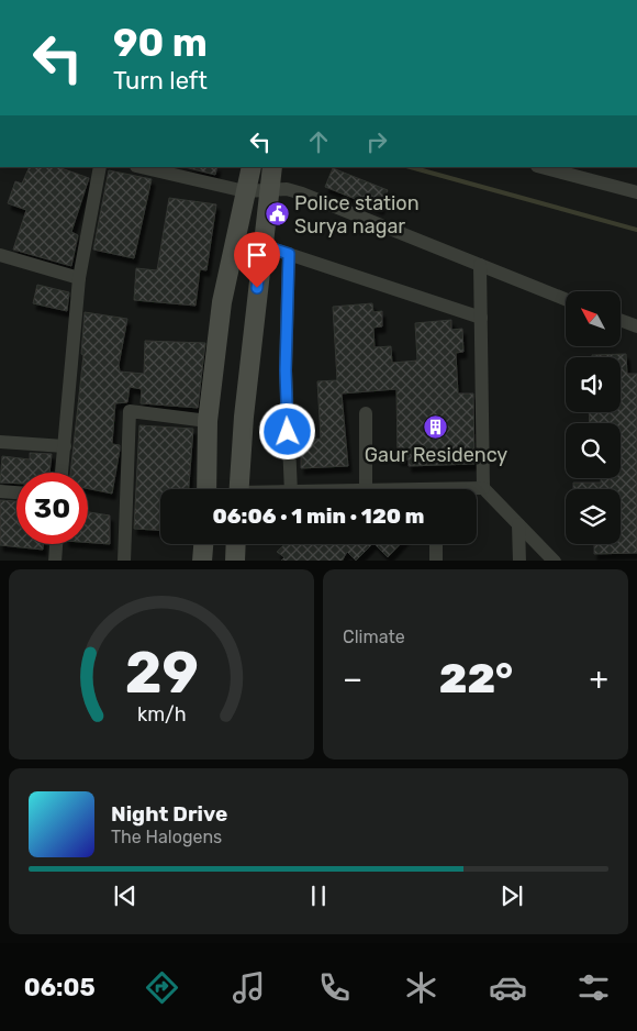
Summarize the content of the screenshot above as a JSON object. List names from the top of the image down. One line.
{"places":{"public building":["Police station Surya nagar"],"building":["Gaur Residency"]},"north":"top left","page":{"turn":["90 m","Turn left"],"limit":"30","trip":"06:06 · 1 min · 120 m","tile":"Climate","heat":["−","22°","+"],"song":["Night Drive","The Halogens"],"tabs":"06:05","gauge":["29","km/h"]}}
